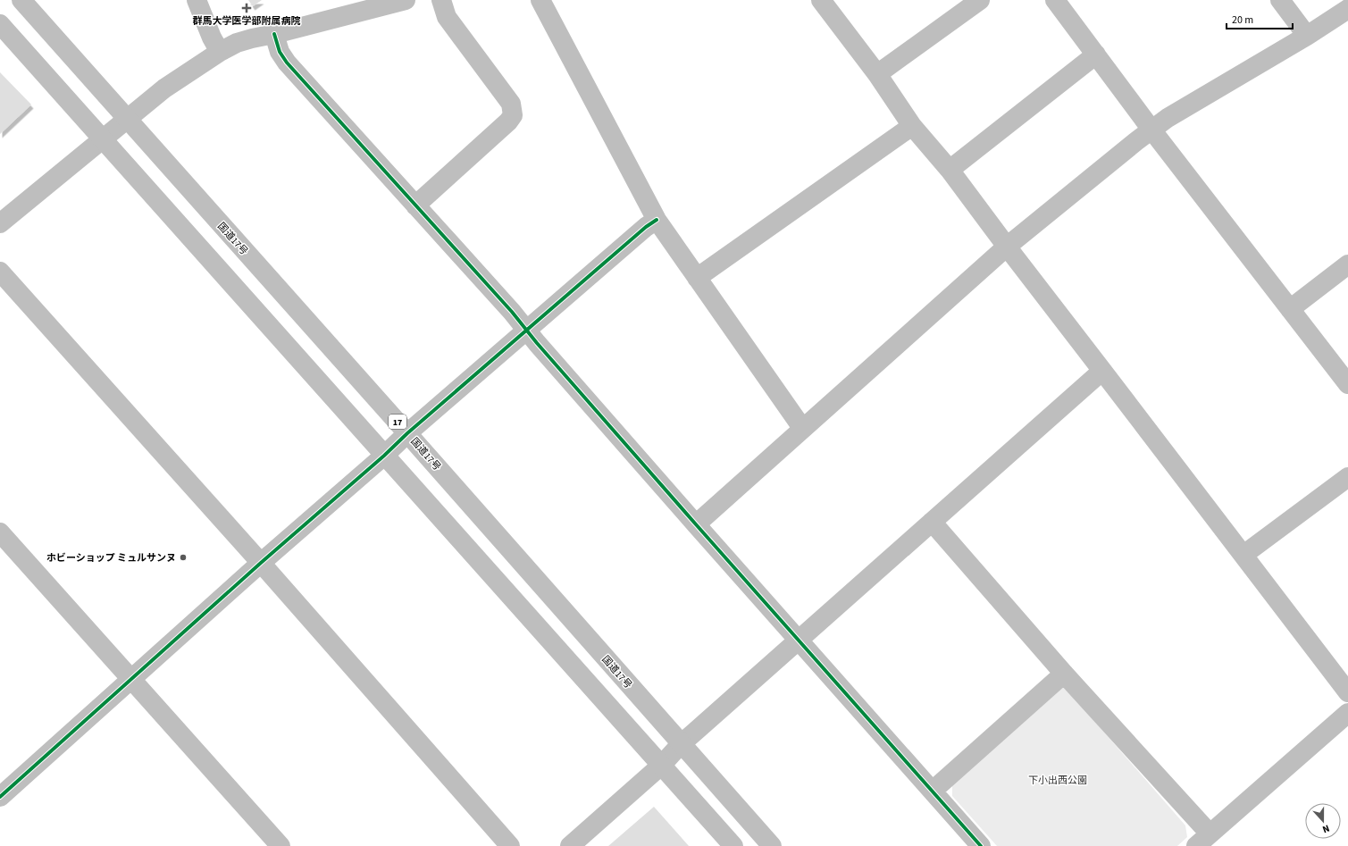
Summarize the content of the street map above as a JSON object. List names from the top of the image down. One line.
{"streets":{"main road":["国道17号","17"]},"parks":["下小出西公園"],"places":{"health":["群馬大学医学部附属病院"],"other":["ホビーショップ ミュルサンヌ"]},"scale_bar":"20 m","north":"bottom"}
